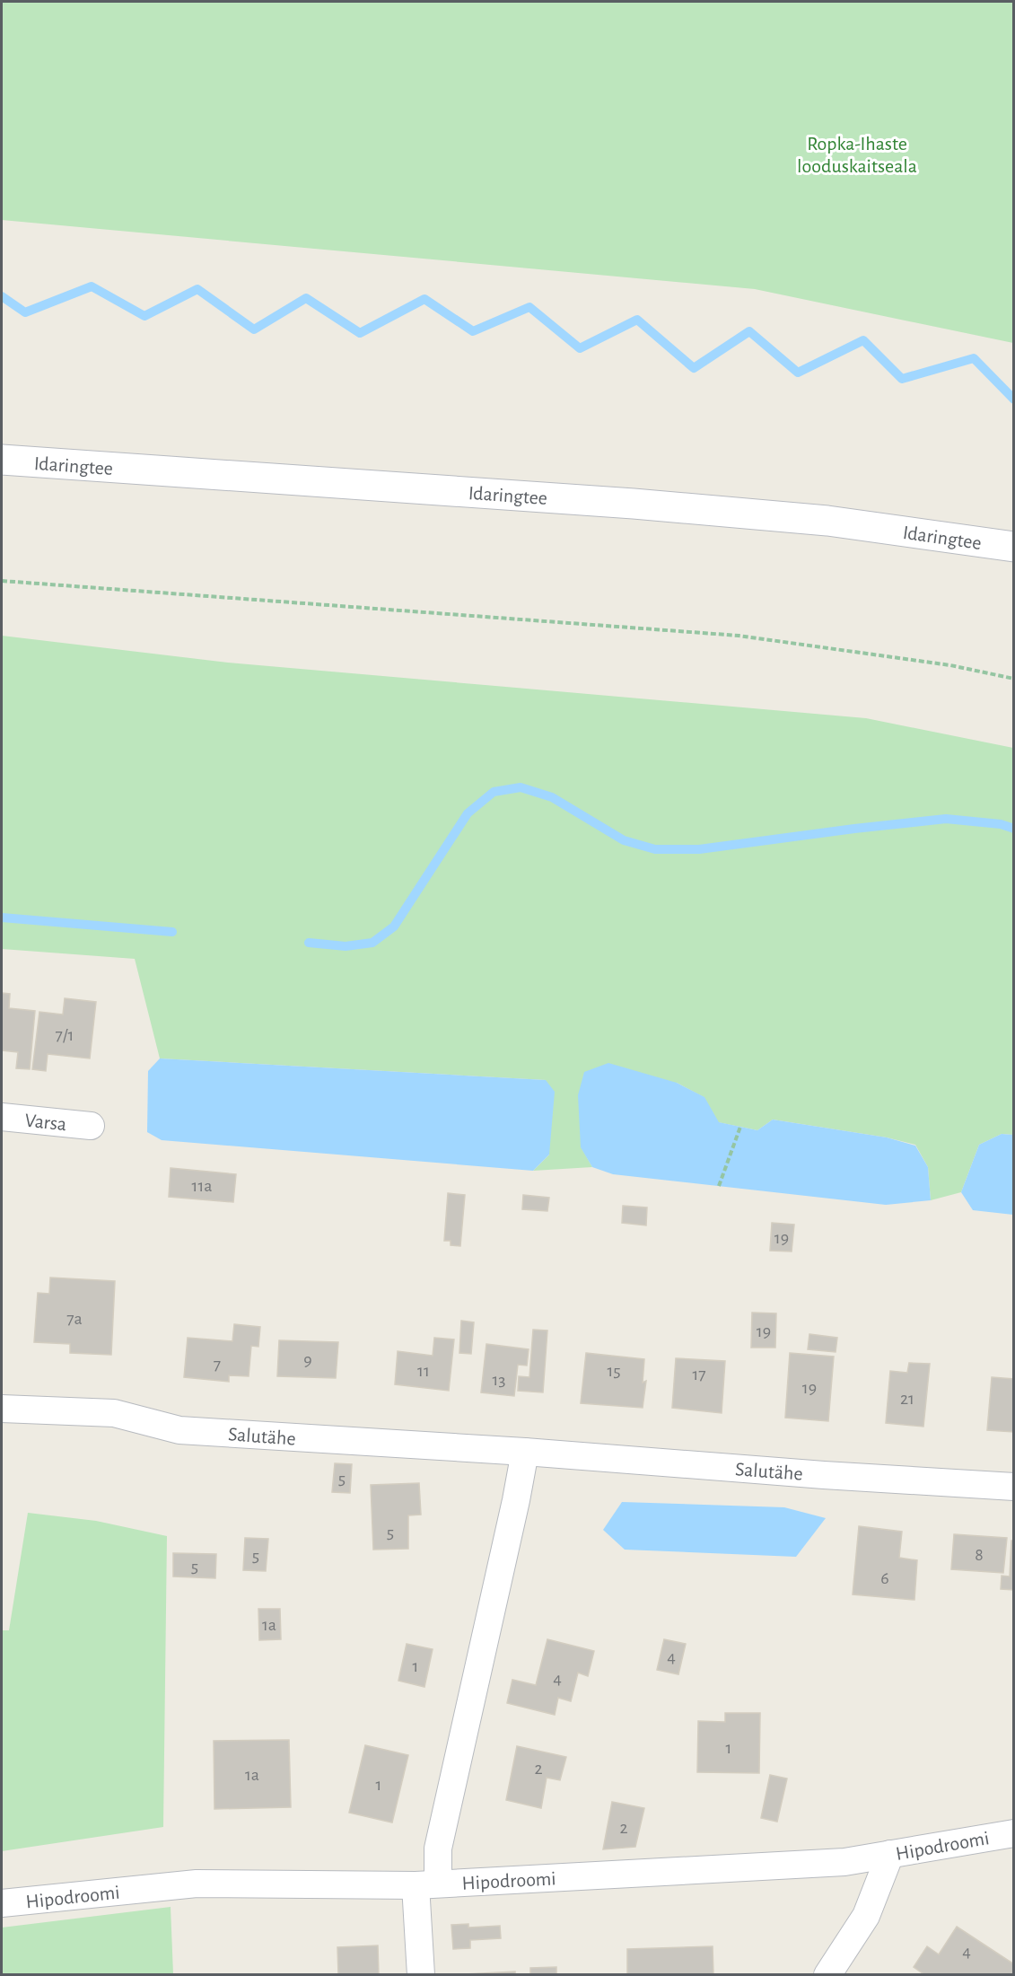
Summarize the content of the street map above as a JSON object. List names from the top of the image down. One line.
{"streets":{"main road":["Idaringtee"],"street":["Varsa","Salutähe","Hipodroomi"]},"parks":["Ropka-Ihaste looduskaitseala"],"house_numbers":["7/1","11a","19","7a","19","9","7","11","15","17","13","19","21","5","5","8","5","5","6","1a","4","1","4","1","2","1a","1","2","4"]}
